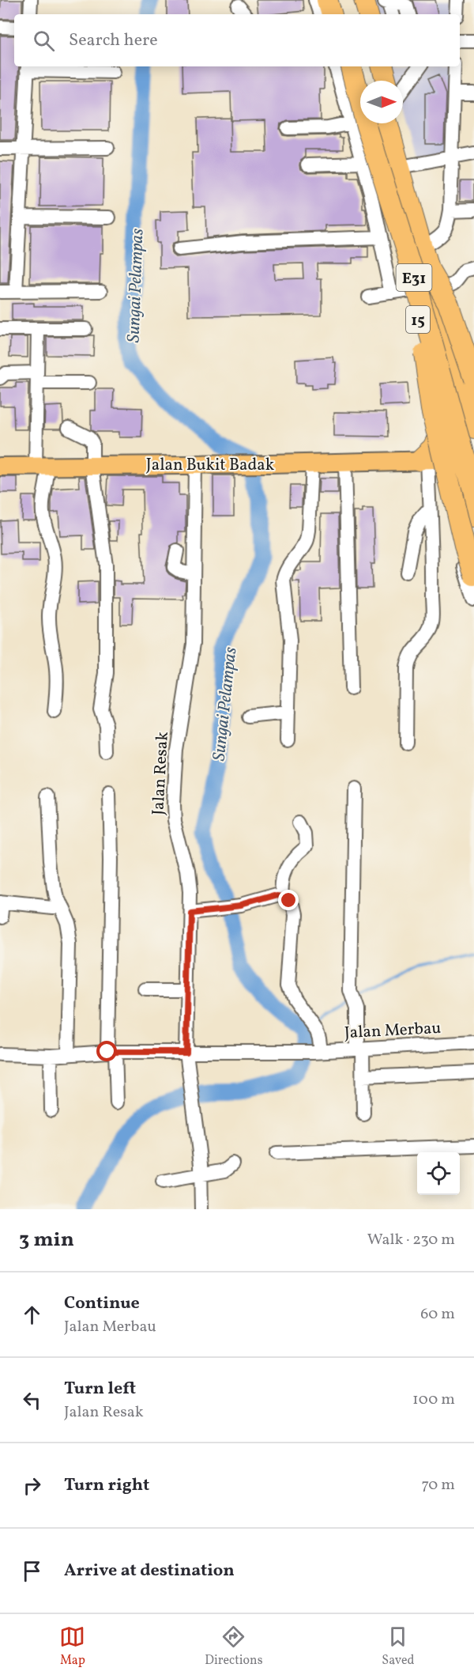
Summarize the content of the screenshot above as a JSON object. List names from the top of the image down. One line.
{"streets":{"highway":["E31","15"],"main road":["Jalan Bukit Badak"],"street":["Jalan Resak","Jalan Merbau"]},"crossings":[["E31","15"],["15","Jalan Bukit Badak"],["Jalan Bukit Badak","Jalan Resak"],["Jalan Resak","Jalan Merbau"]],"water":["Sungai Pelampas"],"north":"right","page":{"search":"Search here","heading":["3 min","Walk · 230 m"],"list":[["Continue","Jalan Merbau","60 m"],["Turn left","Jalan Resak","100 m"],["Turn right","70 m"],"Arrive at destination"],"nav":["Map","Directions","Saved"]}}
